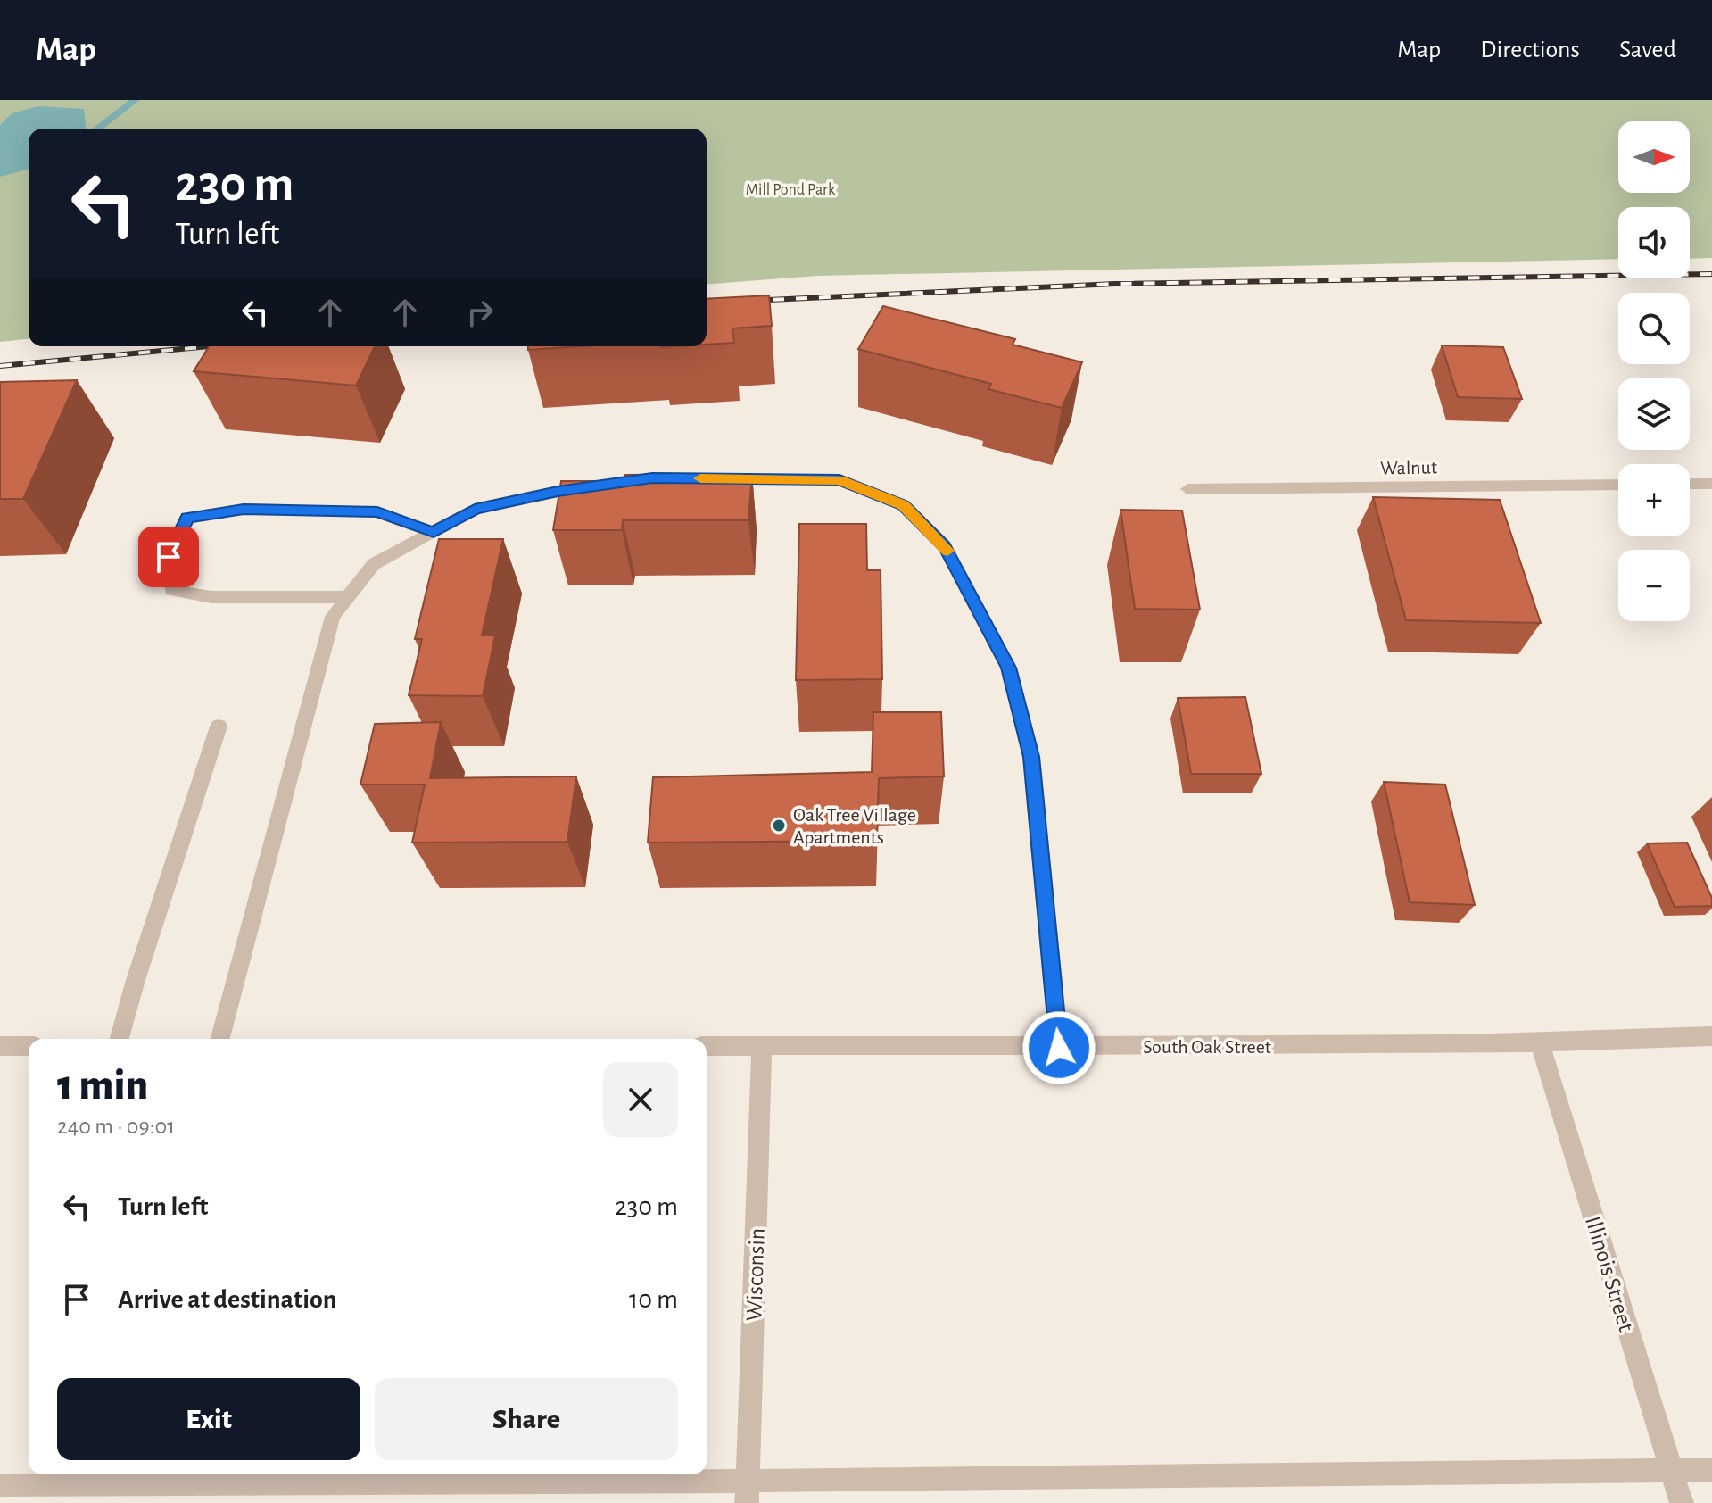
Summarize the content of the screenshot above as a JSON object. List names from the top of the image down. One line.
{"streets":{"street":["Walnut","South Oak Street","Illinois Street","Wisconsin"]},"crossings":[["South Oak Street","Illinois Street"],["South Oak Street","Wisconsin"]],"parks":["Mill Pond Park"],"places":["Oak Tree Village Apartments"],"north":"right","page":{"header":"Map","nav":["Map","Directions","Saved"],"map_buttons":["+","−"],"turn":["230 m","Turn left"],"heading":["1 min","240 m · 09:01"],"list":[{"name":"Turn left","value":"230 m"},{"name":"Arrive at destination","value":"10 m"}],"buttons":["Exit","Share"]}}
